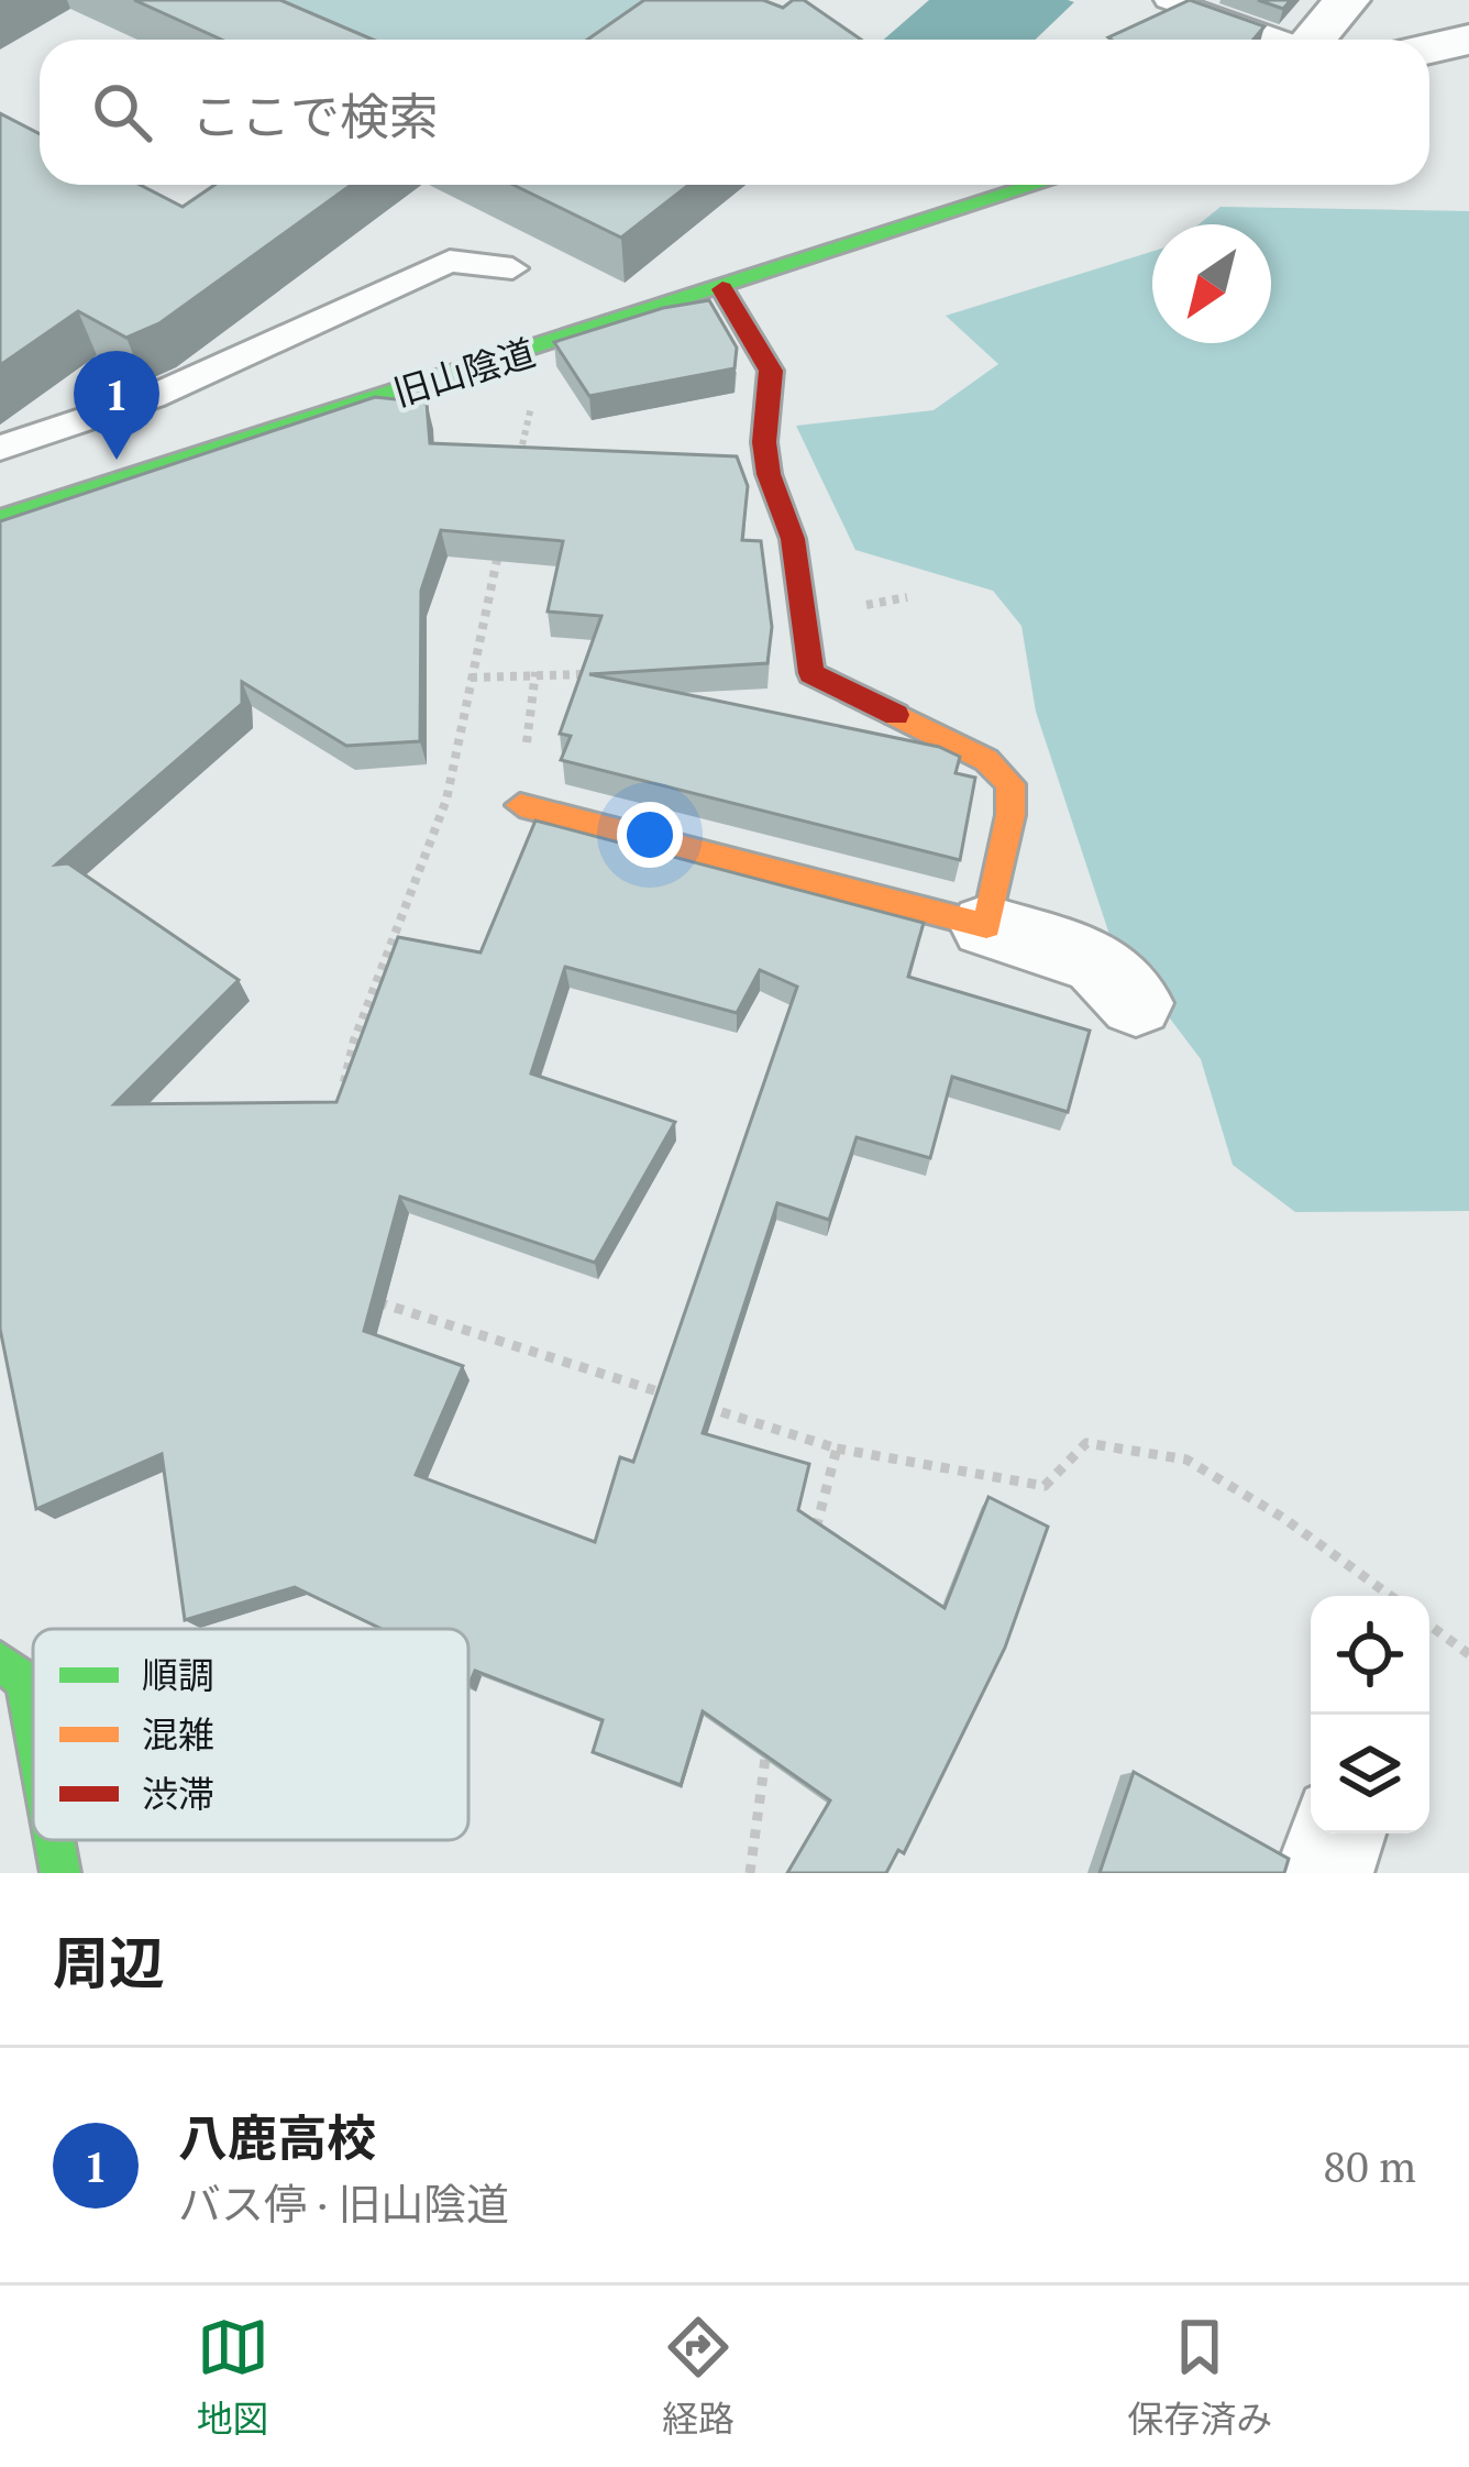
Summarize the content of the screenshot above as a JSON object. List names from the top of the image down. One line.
{"streets":{"street":["旧山陰道"]},"legend":["順調","混雑","渋滞"],"north":"bottom left","page":{"search":"ここで検索","pins":"1","heading":"周辺","list":[{"mark":"1","name":"八鹿高校","note":"バス停 · 旧山陰道","value":"80 m"}],"nav":["地図","経路","保存済み"]}}
